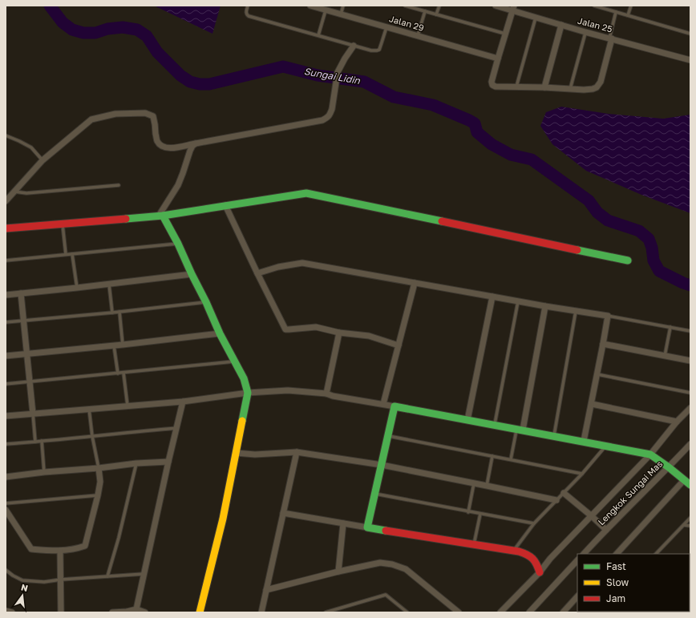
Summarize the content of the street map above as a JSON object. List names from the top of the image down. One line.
{"streets":{"street":["Jalan 29","Jalan 25","Lengkok Sungai Mas"]},"water":["Sungai Lidin"],"legend":["Fast","Slow","Jam"],"north":"top"}
